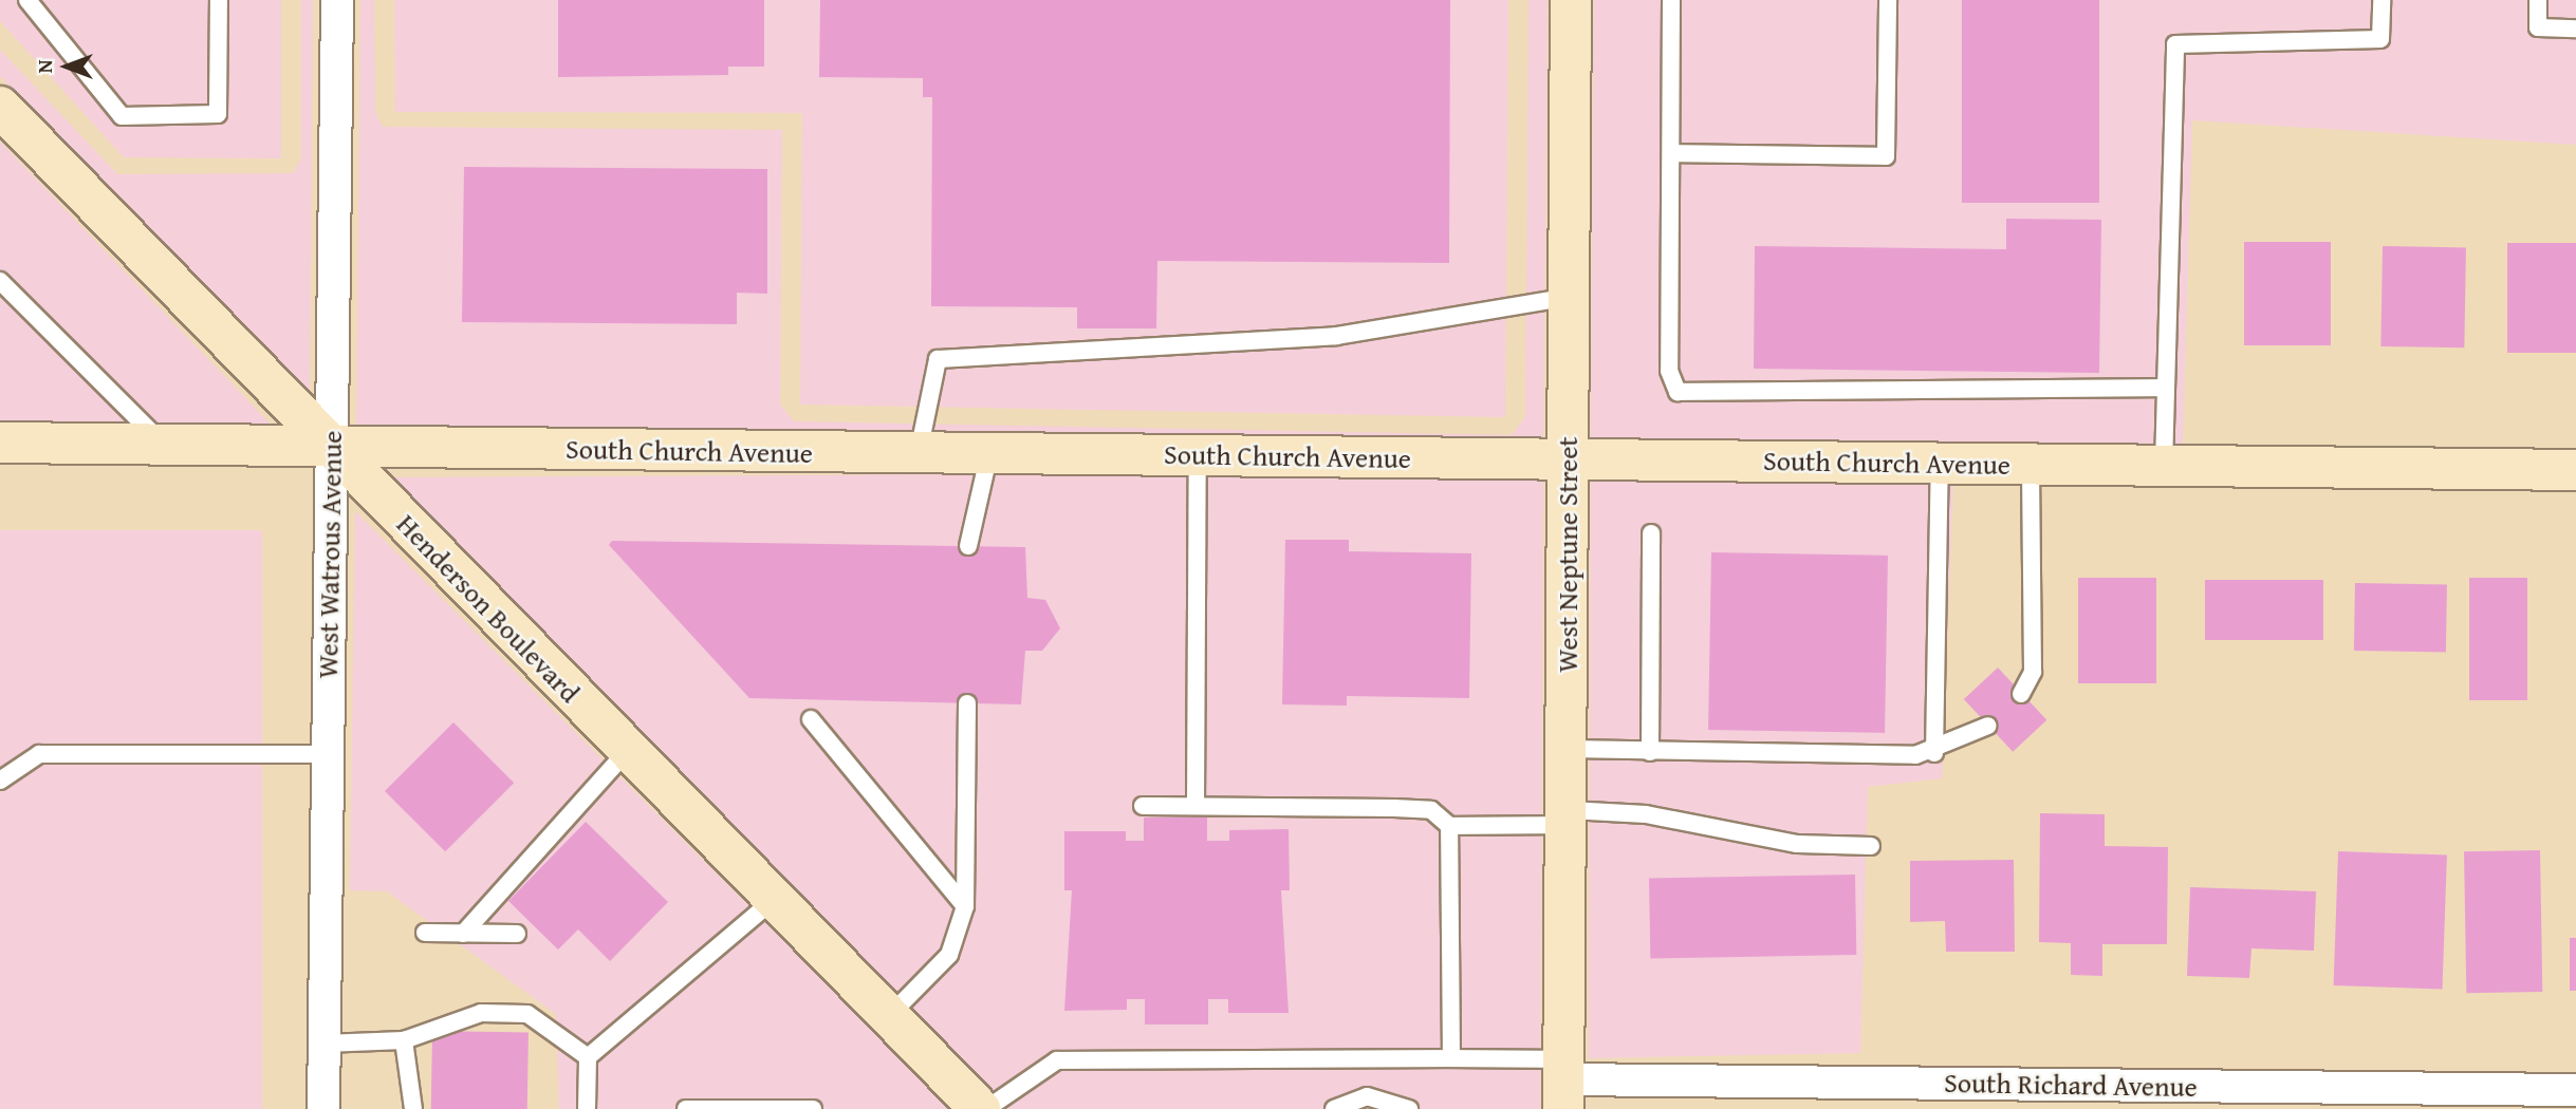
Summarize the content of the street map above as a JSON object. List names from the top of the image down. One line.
{"streets":{"street":["South Church Avenue","West Watrous Avenue","West Neptune Street","Henderson Boulevard","South Richard Avenue"]},"crossings":[["South Church Avenue","West Watrous Avenue"],["South Church Avenue","West Neptune Street"],["South Church Avenue","Henderson Boulevard"],["West Watrous Avenue","Henderson Boulevard"],["West Neptune Street","South Richard Avenue"]],"north":"left"}
